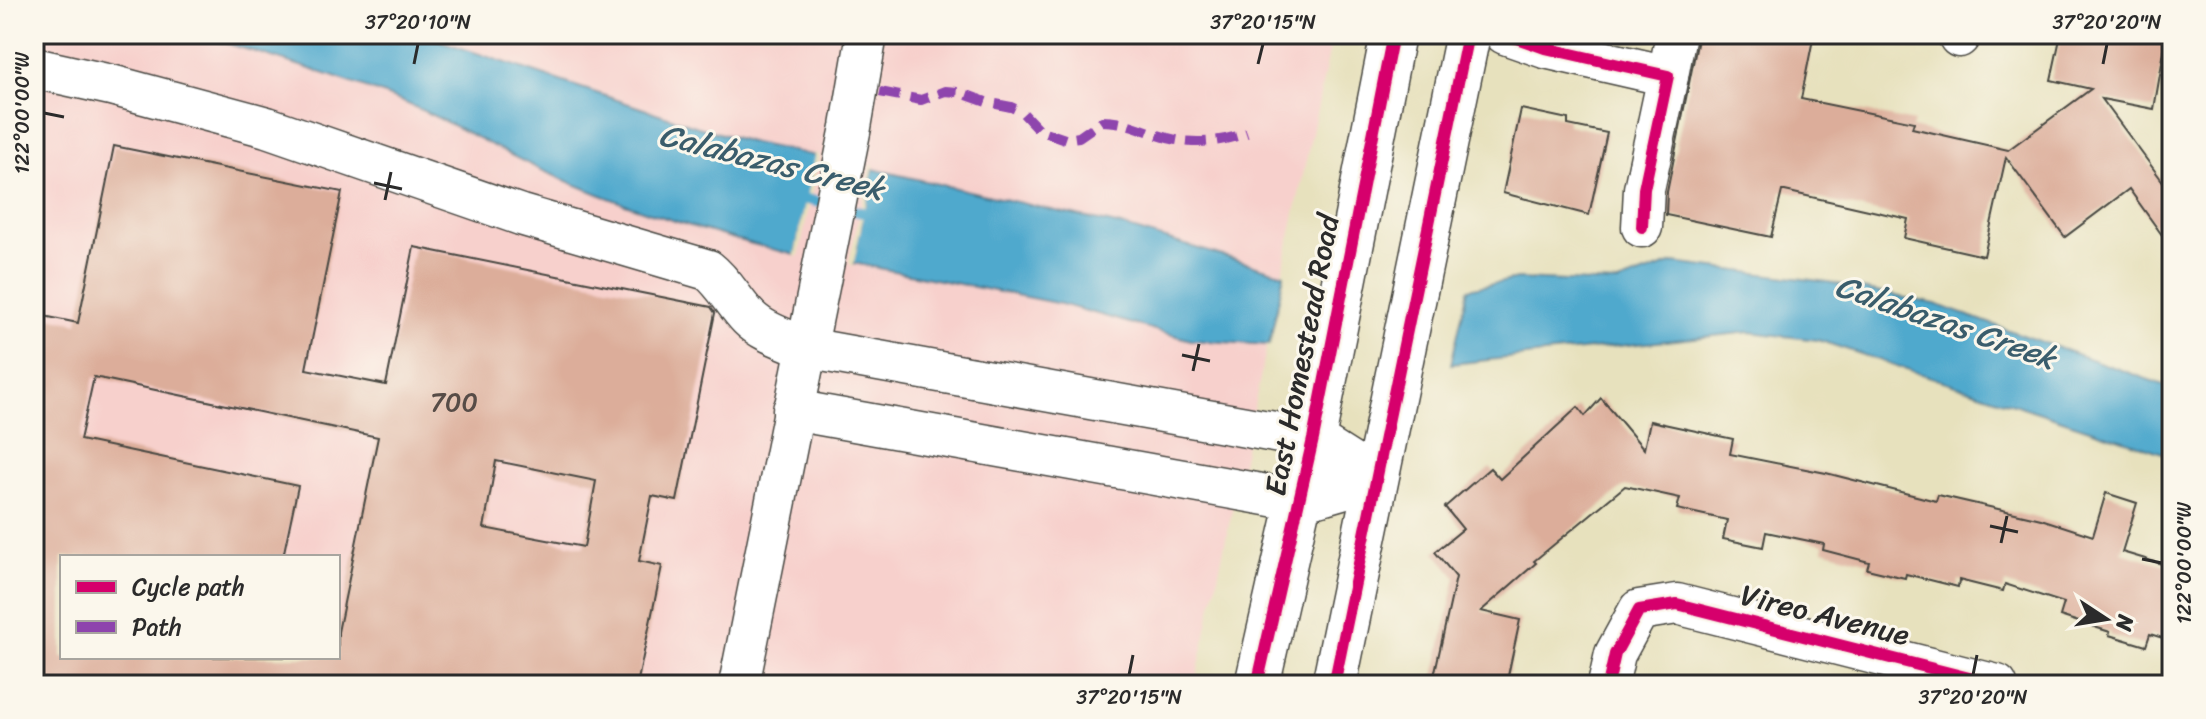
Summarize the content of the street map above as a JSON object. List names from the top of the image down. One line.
{"streets":{"main road":["East Homestead Road"],"street":["Vireo Avenue"]},"water":["Calabazas Creek"],"house_numbers":["700"],"legend":["Cycle path","Path"],"north":"right","coordinates":["37°20'10\"N","37°20'15\"N","37°20'20\"N","122°00'00\"W"]}
